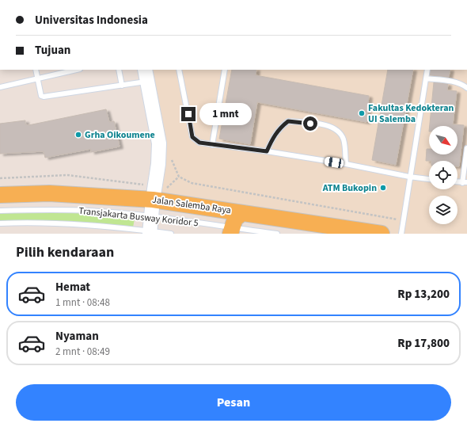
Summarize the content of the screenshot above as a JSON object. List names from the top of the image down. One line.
{"streets":{"main road":["Jalan Salemba Raya"],"lane":["Transjakarta Busway Koridor 5"]},"places":["Fakultas Kedokteran UI Salemba","Grha Oikoumene","ATM Bukopin"],"north":"bottom right","page":{"banner":["Universitas Indonesia","Tujuan"],"bubble":"1 mnt","heading":"Pilih kendaraan","list":[{"name":"Hemat","note":"1 mnt · 08:48","value":"Rp 13,200"},{"name":"Nyaman","note":"2 mnt · 08:49","value":"Rp 17,800"}],"buttons":"Pesan"}}
